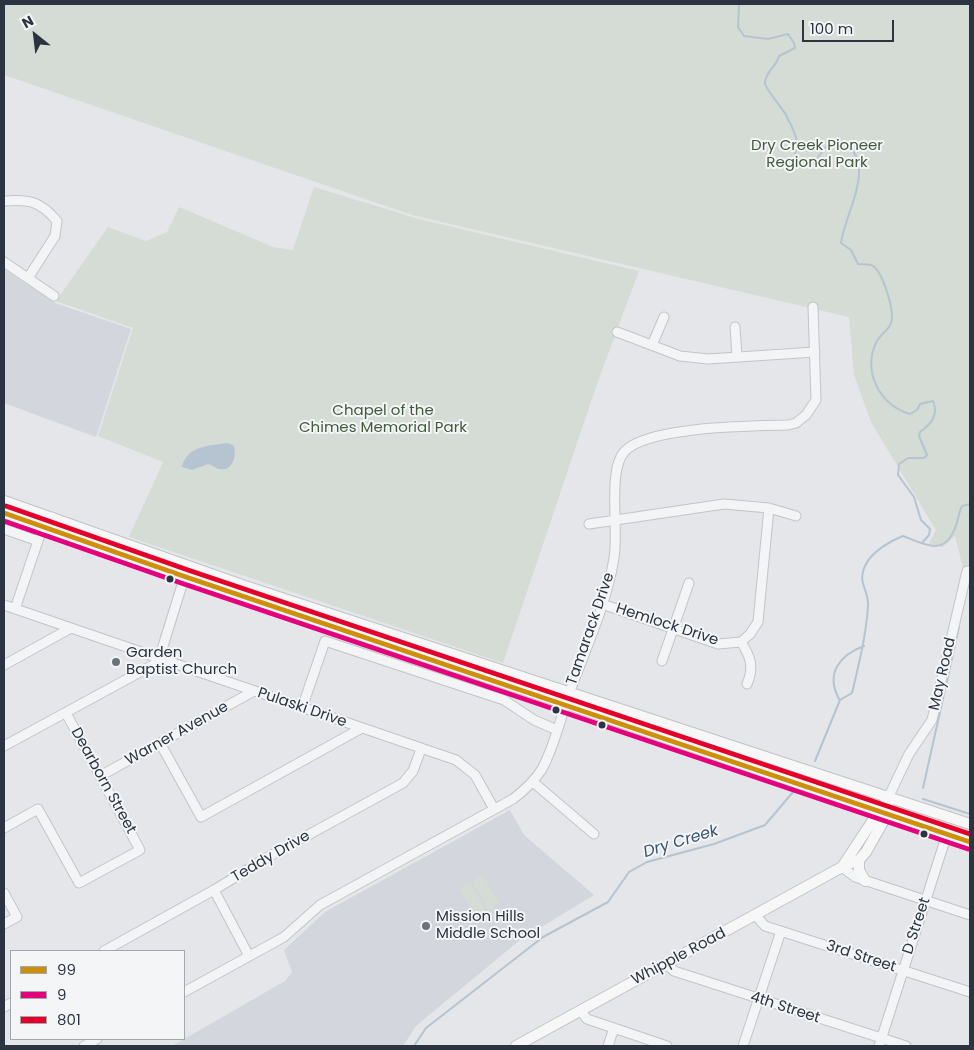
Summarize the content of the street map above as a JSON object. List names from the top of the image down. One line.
{"streets":{"main road":["Whipple Road"],"street":["Hemlock Drive","Tamarack Drive","May Road","Pulaski Drive","Warner Avenue","Dearborn Street","Teddy Drive","D Street","3rd Street","4th Street"]},"crossings":[["Hemlock Drive","Tamarack Drive"],["Tamarack Drive","Pulaski Drive"],["May Road","Whipple Road"],["Pulaski Drive","Warner Avenue"],["Pulaski Drive","Teddy Drive"],["Warner Avenue","Dearborn Street"],["D Street","3rd Street"],["D Street","4th Street"],["Whipple Road","3rd Street"],["Whipple Road","4th Street"]],"water":["Dry Creek"],"parks":["Dry Creek Pioneer Regional Park","Chapel of the Chimes Memorial Park"],"places":["Garden Baptist Church","Mission Hills Middle School"],"lines":["transit line 801","transit line 99","transit line 9"],"legend":["99","9","801"],"scale_bar":"100 m","north":"top left"}
